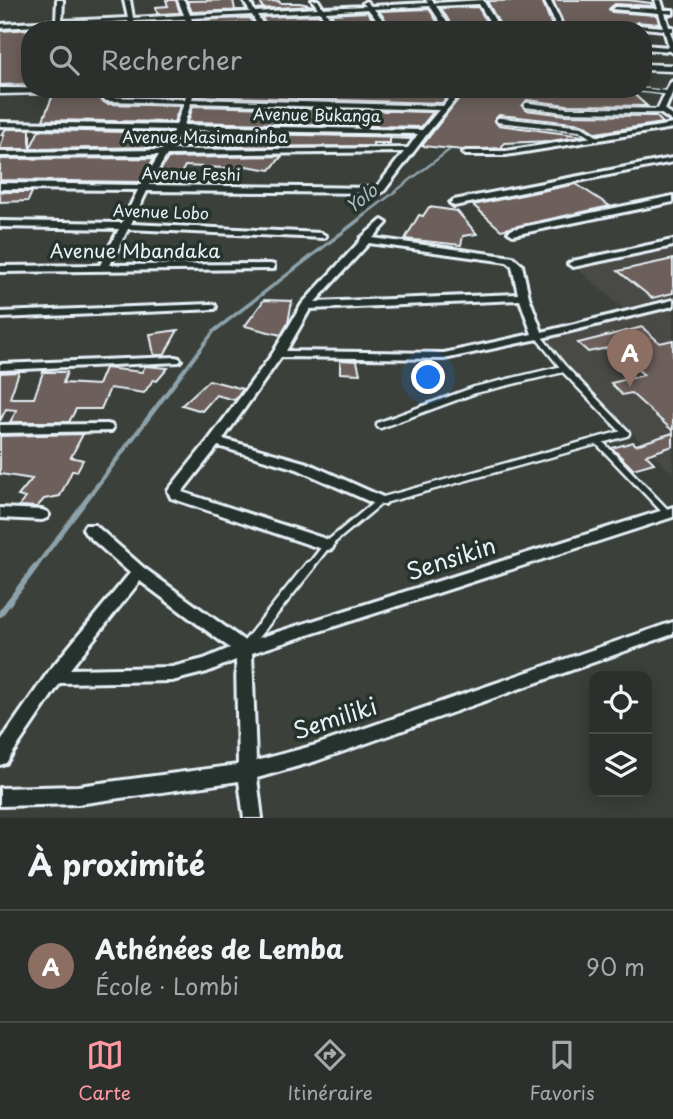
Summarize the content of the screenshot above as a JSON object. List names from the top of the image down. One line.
{"streets":{"street":["Avenue Bukanga","Avenue Masimaninba","Avenue Feshi","Avenue Lobo","Avenue Mbandaka","Sensikin","Semiliki"]},"crossings":[["Avenue Masimaninba","Avenue Feshi"]],"water":["Yolo"],"page":{"search":"Rechercher","pins":"A","heading":"À proximité","list":[{"mark":"A","name":"Athénées de Lemba","note":"École · Lombi","value":"90 m"}],"nav":["Carte","Itinéraire","Favoris"]}}
